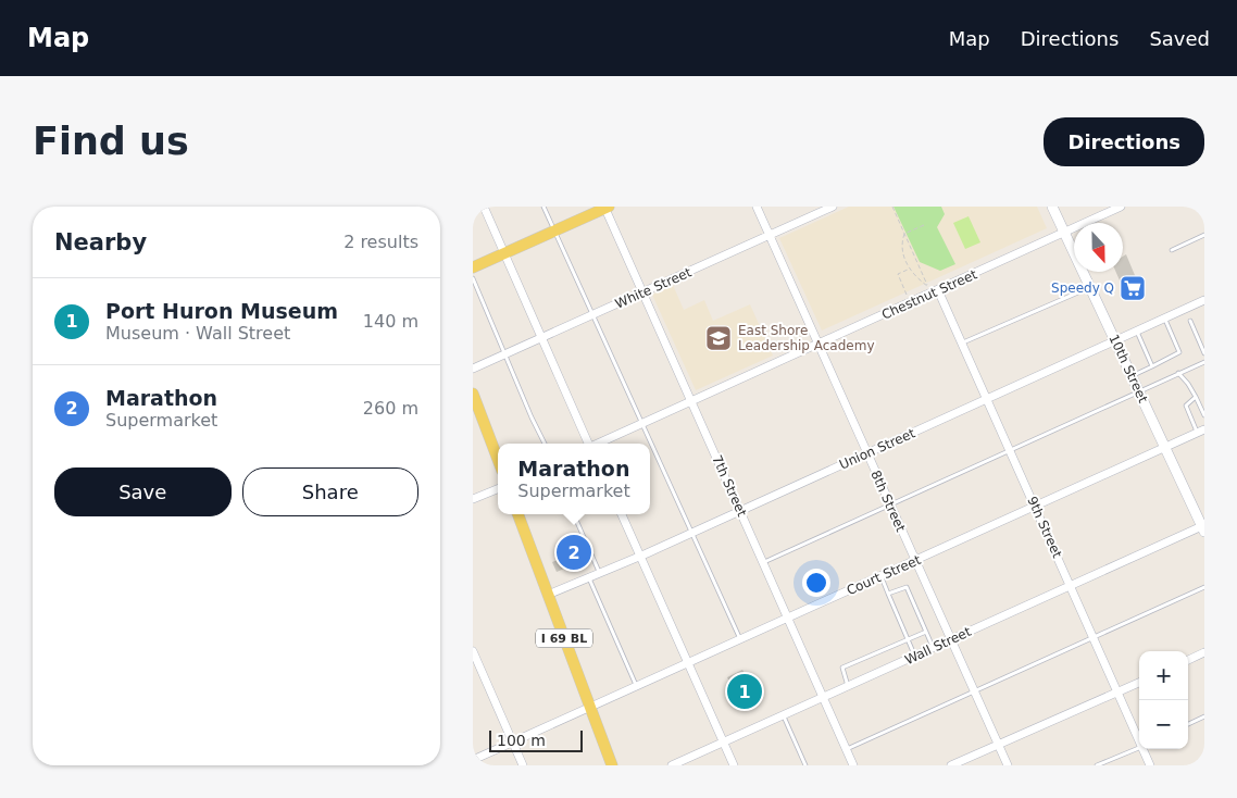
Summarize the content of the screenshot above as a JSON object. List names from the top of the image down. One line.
{"streets":{"main road":["I 69 BL"],"street":["White Street","Chestnut Street","10th Street","Union Street","7th Street","8th Street","9th Street","Court Street","Wall Street"]},"crossings":[["White Street","7th Street"],["White Street","8th Street"],["Chestnut Street","10th Street"],["Chestnut Street","7th Street"],["Chestnut Street","8th Street"],["Chestnut Street","9th Street"],["10th Street","Union Street"],["10th Street","Court Street"],["10th Street","Wall Street"],["Union Street","7th Street"],["Union Street","8th Street"],["Union Street","9th Street"],["Union Street","I 69 BL"],["7th Street","Court Street"],["7th Street","Wall Street"],["8th Street","Court Street"],["8th Street","Wall Street"],["9th Street","Court Street"],["9th Street","Wall Street"],["Court Street","I 69 BL"]],"places":{"supermarket":["Speedy Q"],"school or university":["East Shore Leadership Academy"]},"scale_bar":"100 m","north":"bottom","page":{"header":"Map","nav":["Map","Directions","Saved"],"buttons":["Directions",["Save","Share"]],"title":"Find us","heading":["Nearby","2 results"],"list":[{"mark":"1","name":"Port Huron Museum","note":"Museum · Wall Street","value":"140 m"},{"mark":"2","name":"Marathon","note":"Supermarket","value":"260 m"}],"popup":["Marathon","Supermarket"],"pins":["2","1"],"map_buttons":["+","−"],"scale":"100 m"}}
